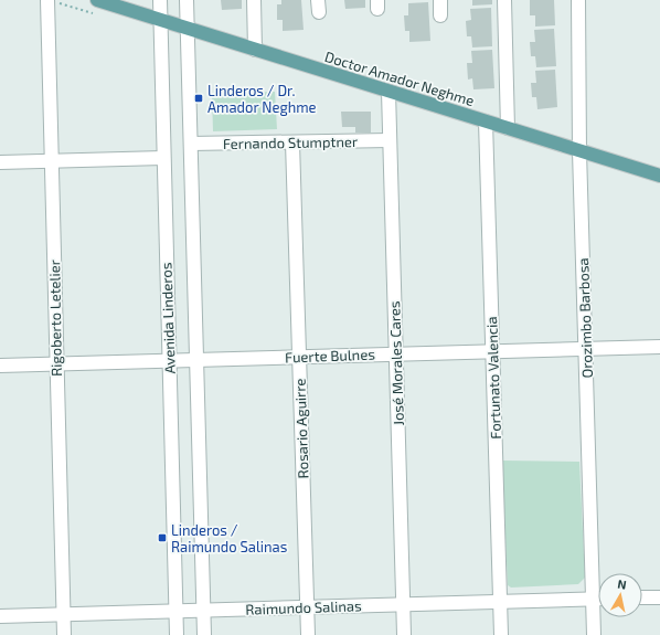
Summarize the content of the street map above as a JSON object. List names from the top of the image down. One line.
{"streets":{"main road":["Doctor Amador Neghme"],"street":["Fernando Stumptner","Rigoberto Letelier","Avenida Linderos","Orozimbo Barbosa","Fuerte Bulnes","José Morales Cares","Fortunato Valencia","Rosario Aguirre","Raimundo Salinas"]},"crossings":[["Doctor Amador Neghme","Avenida Linderos"],["Doctor Amador Neghme","Orozimbo Barbosa"],["Doctor Amador Neghme","José Morales Cares"],["Doctor Amador Neghme","Fortunato Valencia"],["Fernando Stumptner","Avenida Linderos"],["Fernando Stumptner","José Morales Cares"],["Fernando Stumptner","Rosario Aguirre"],["Rigoberto Letelier","Fuerte Bulnes"],["Rigoberto Letelier","Raimundo Salinas"],["Avenida Linderos","Fuerte Bulnes"],["Avenida Linderos","Raimundo Salinas"],["Orozimbo Barbosa","Fuerte Bulnes"],["Orozimbo Barbosa","Raimundo Salinas"],["Fuerte Bulnes","José Morales Cares"],["Fuerte Bulnes","Fortunato Valencia"],["Fuerte Bulnes","Rosario Aguirre"],["José Morales Cares","Raimundo Salinas"],["Fortunato Valencia","Raimundo Salinas"],["Rosario Aguirre","Raimundo Salinas"]],"places":{"transit":["Linderos / Dr. Amador Neghme","Linderos / Raimundo Salinas"]},"north":"top"}
